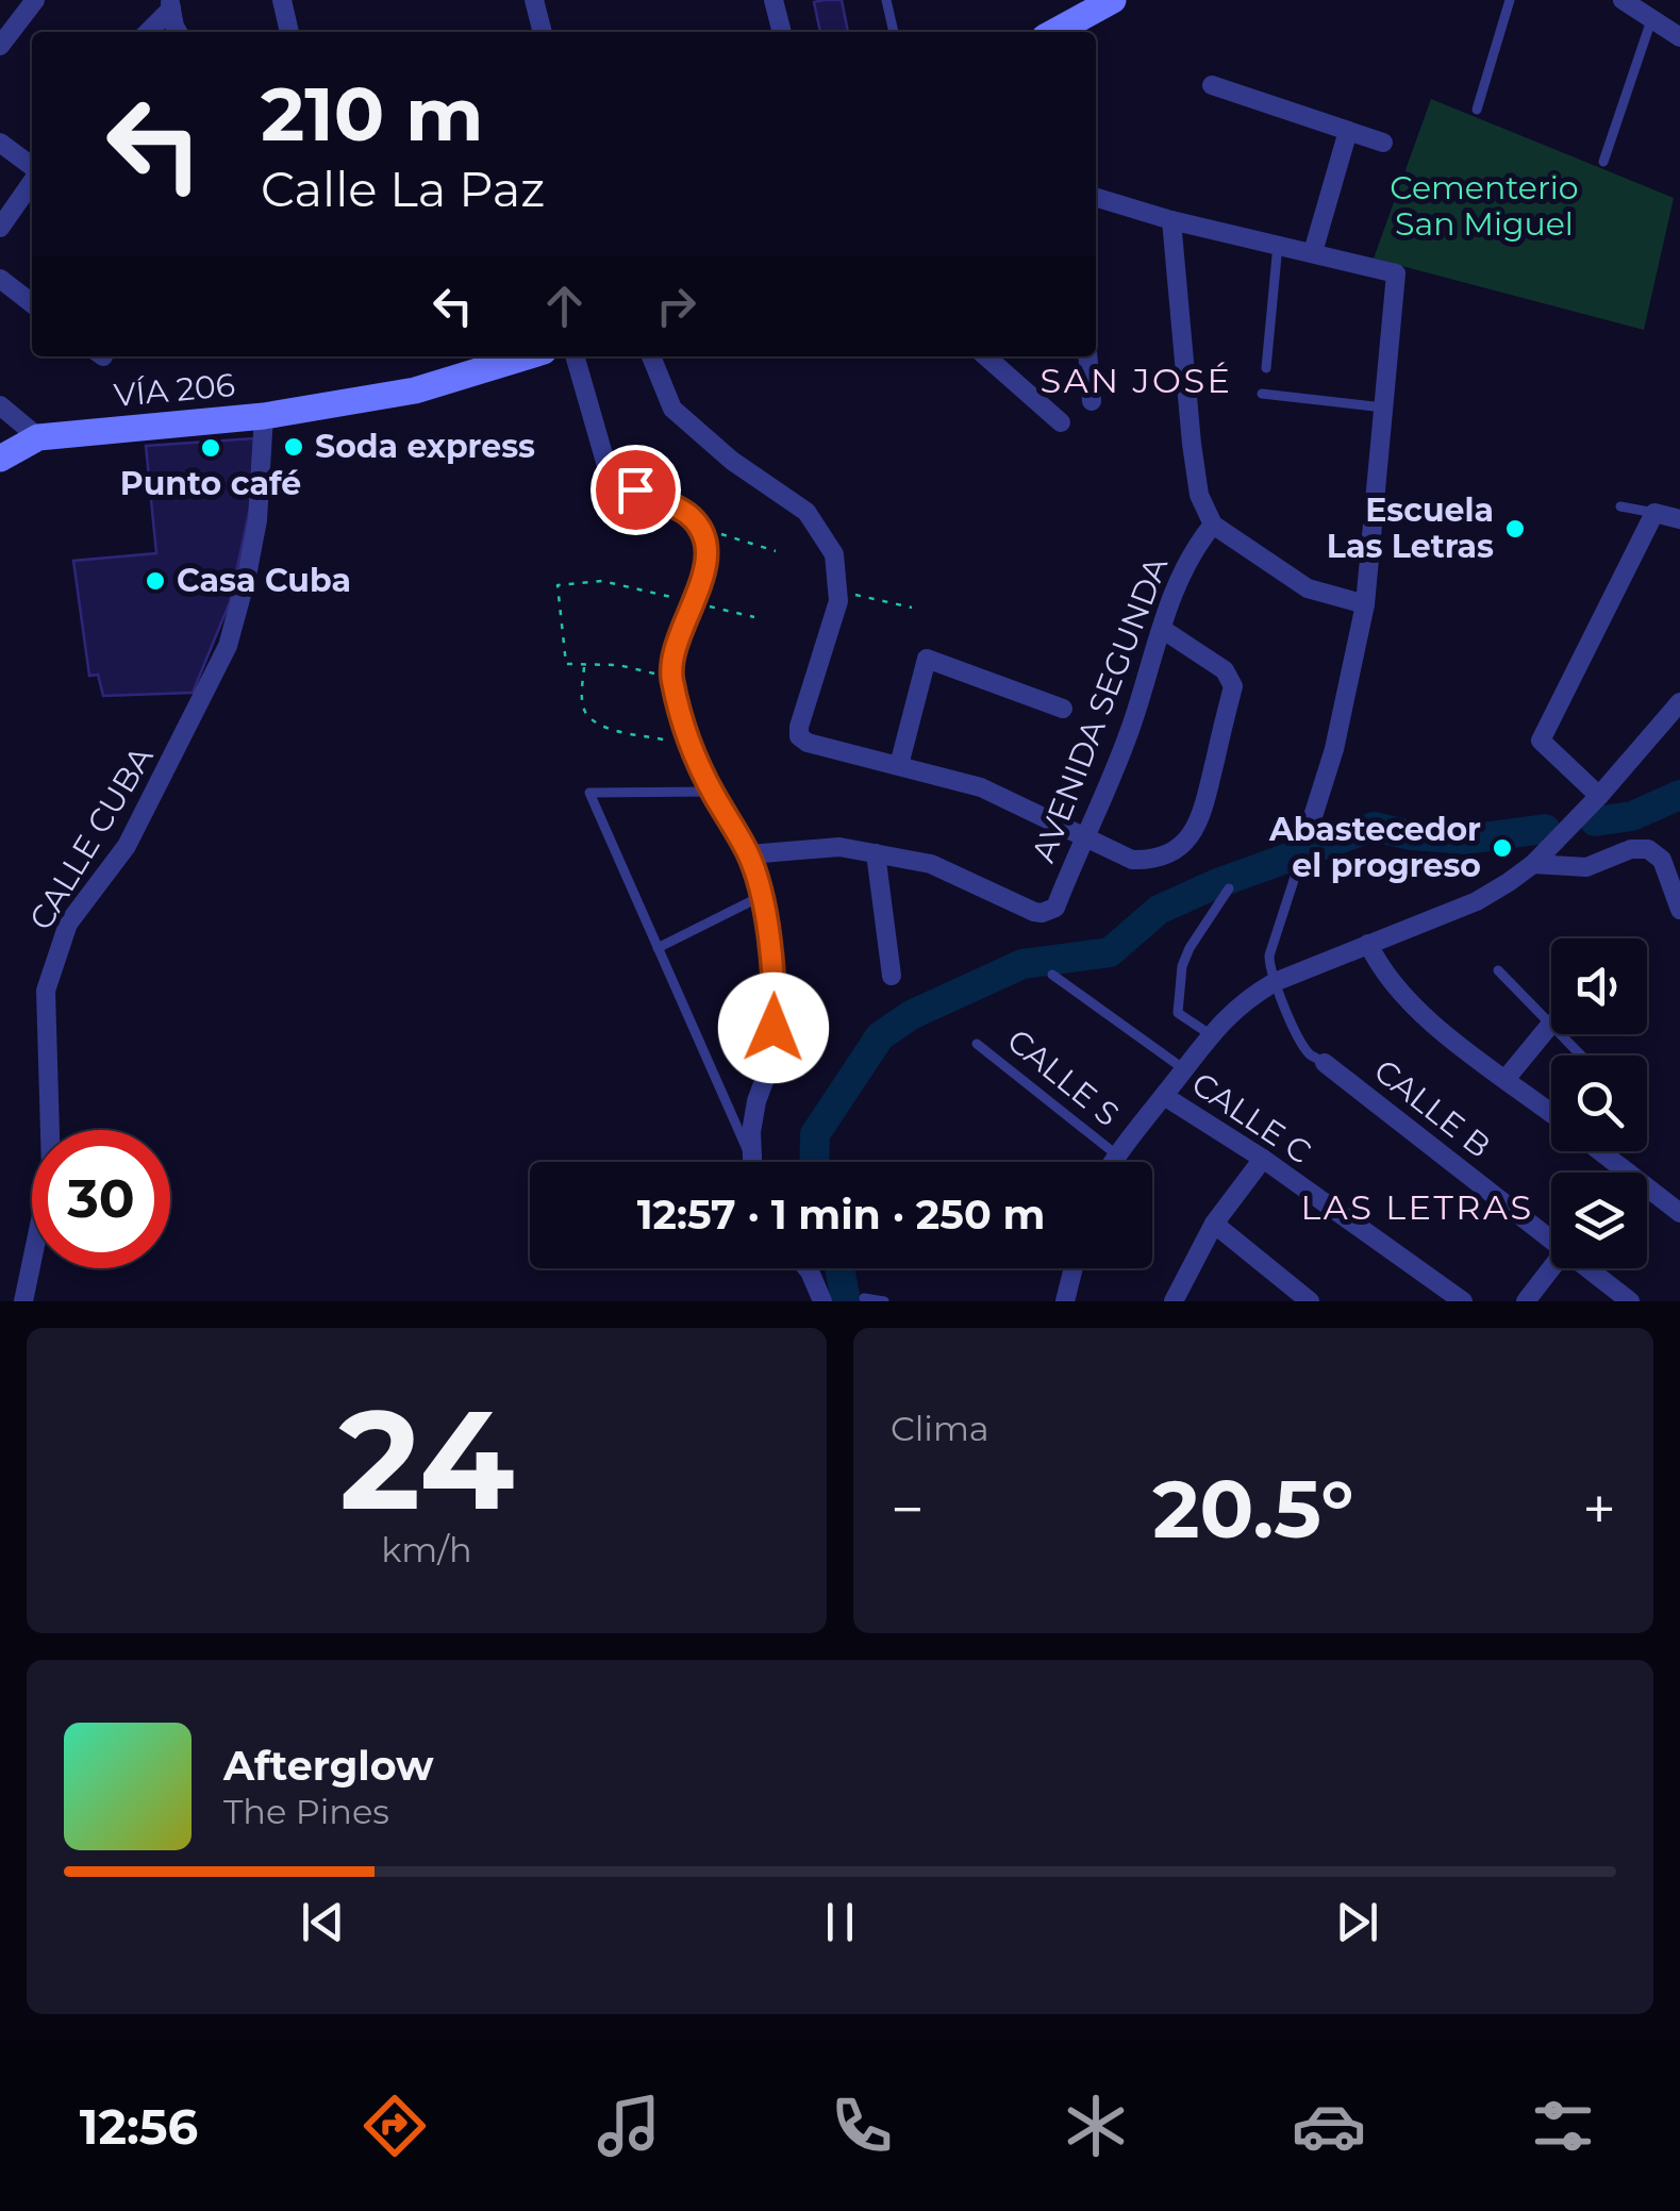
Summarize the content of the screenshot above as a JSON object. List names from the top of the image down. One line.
{"streets":{"main road":["VÍA 206"],"street":["AVENIDA SEGUNDA","CALLE CUBA","CALLE B","CALLE C"],"lane":["CALLE S"]},"crossings":[["VÍA 206","CALLE CUBA"]],"districts":["SAN JOSÉ","LAS LETRAS"],"parks":["Cementerio San Miguel"],"places":["Soda express","Punto café","Escuela Las Letras","Casa Cuba","Abastecedor el progreso"],"page":{"turn":["210 m","Calle La Paz"],"limit":"30","trip":"12:57 · 1 min · 250 m","tile":[["24","km/h"],"Clima"],"heat":["−","20.5°","+"],"song":["Afterglow","The Pines"],"tabs":"12:56"}}
